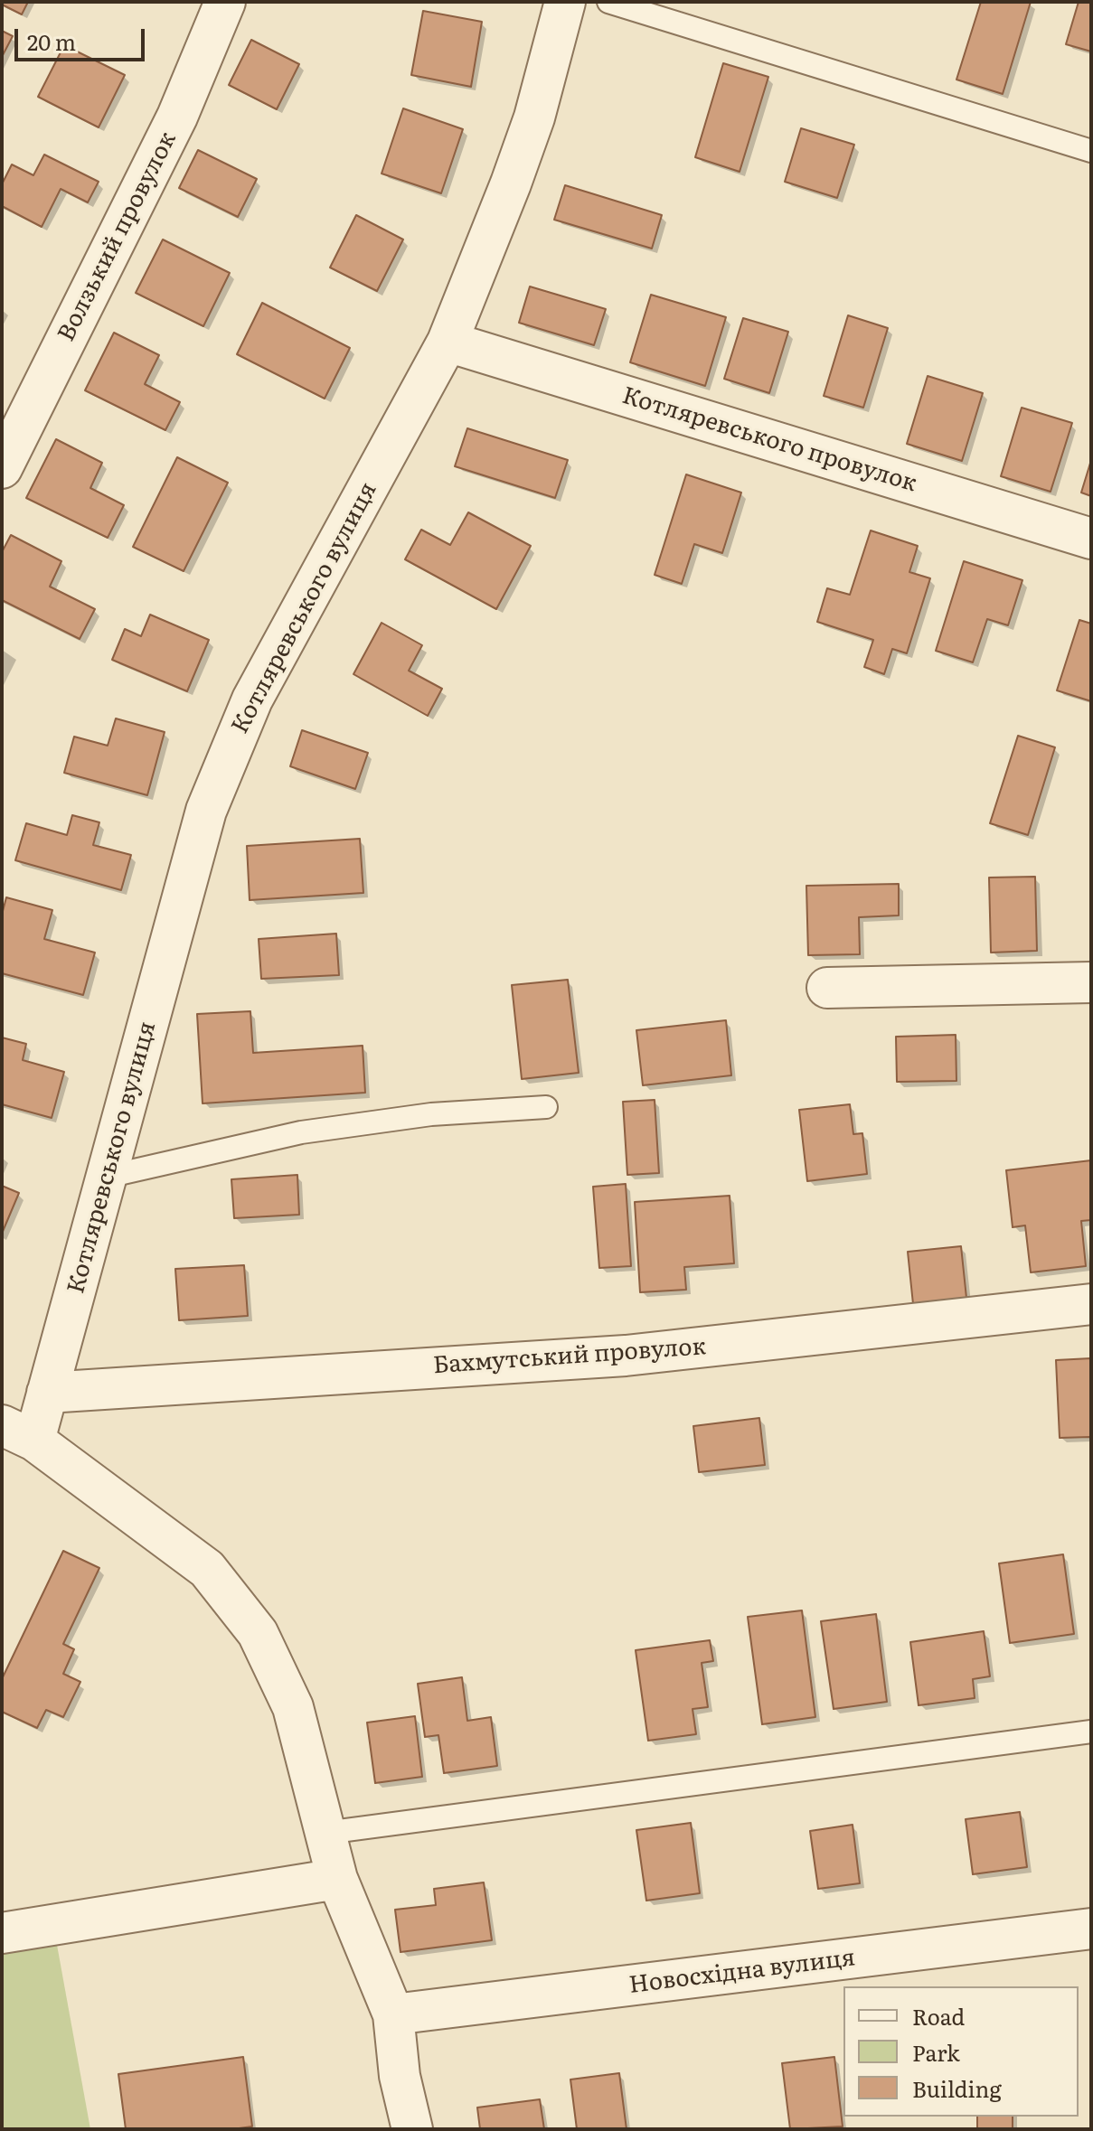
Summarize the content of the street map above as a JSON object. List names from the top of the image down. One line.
{"streets":{"street":["Волзький провулок","Котляревського провулок","Котляревського вулиця","Бахмутський провулок","Новосхідна вулиця"]},"crossings":[["Котляревського провулок","Котляревського вулиця"],["Котляревського вулиця","Бахмутський провулок"]],"legend":["Road","Park","Building"],"scale_bar":"20 m"}
